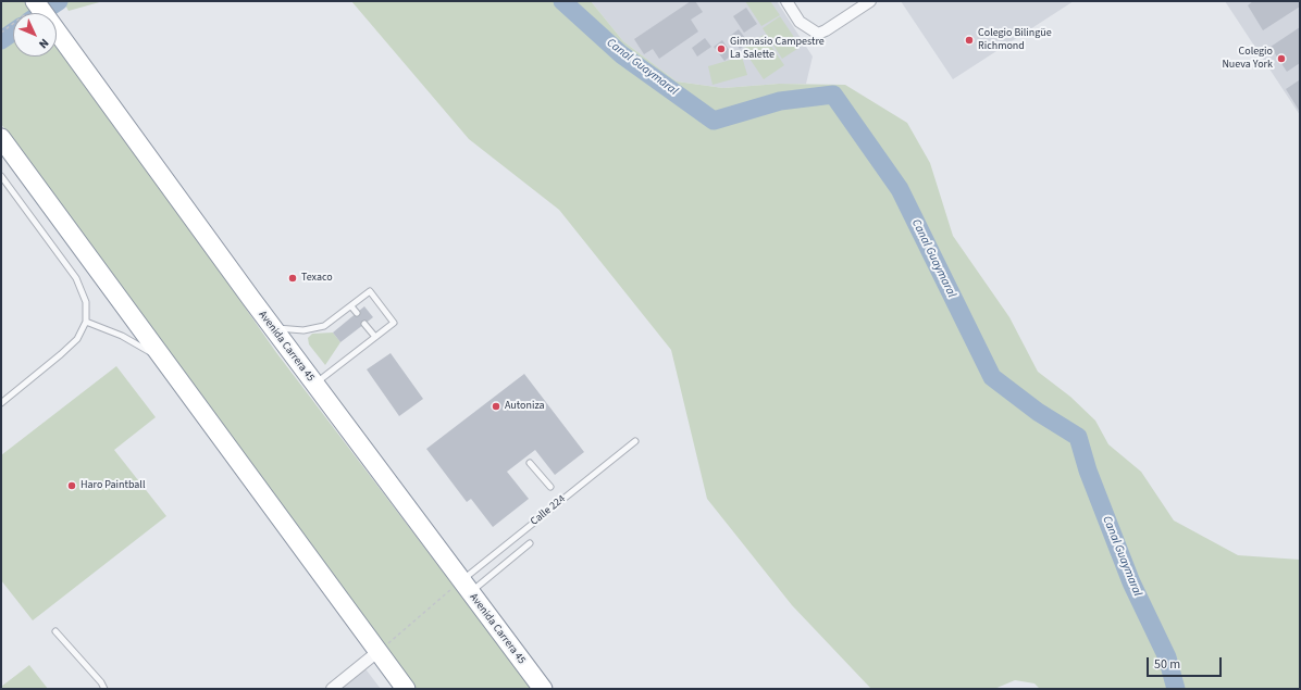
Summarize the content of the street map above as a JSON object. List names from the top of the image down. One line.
{"streets":{"highway":["Avenida Carrera 45"],"lane":["Calle 224"]},"crossings":[["Avenida Carrera 45","Calle 224"]],"water":["Canal Guaymaral"],"places":["Colegio Bilingüe Richmond","Gimnasio Campestre La Salette","Colegio Nueva York","Texaco","Autoniza","Haro Paintball"],"scale_bar":"50 m","north":"bottom right"}
